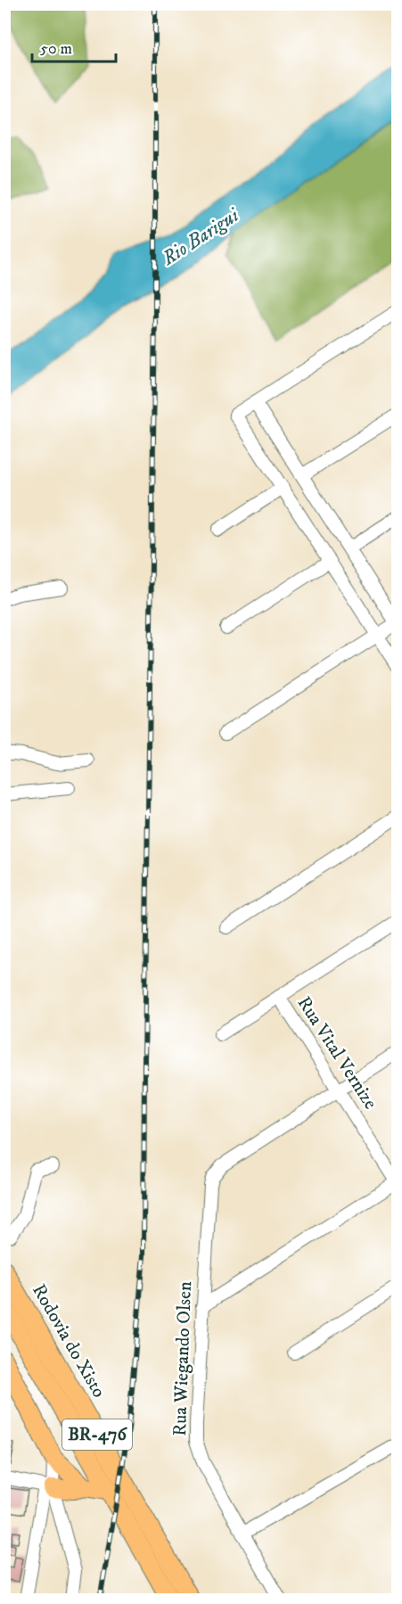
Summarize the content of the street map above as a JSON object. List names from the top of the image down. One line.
{"streets":{"highway":["Rodovia do Xisto","BR-476"],"street":["Rua Vital Vernize","Rua Wiegando Olsen"]},"crossings":[["Rua Vital Vernize","Rua Wiegando Olsen"]],"water":["Rio Barigui"],"scale_bar":"50 m"}
